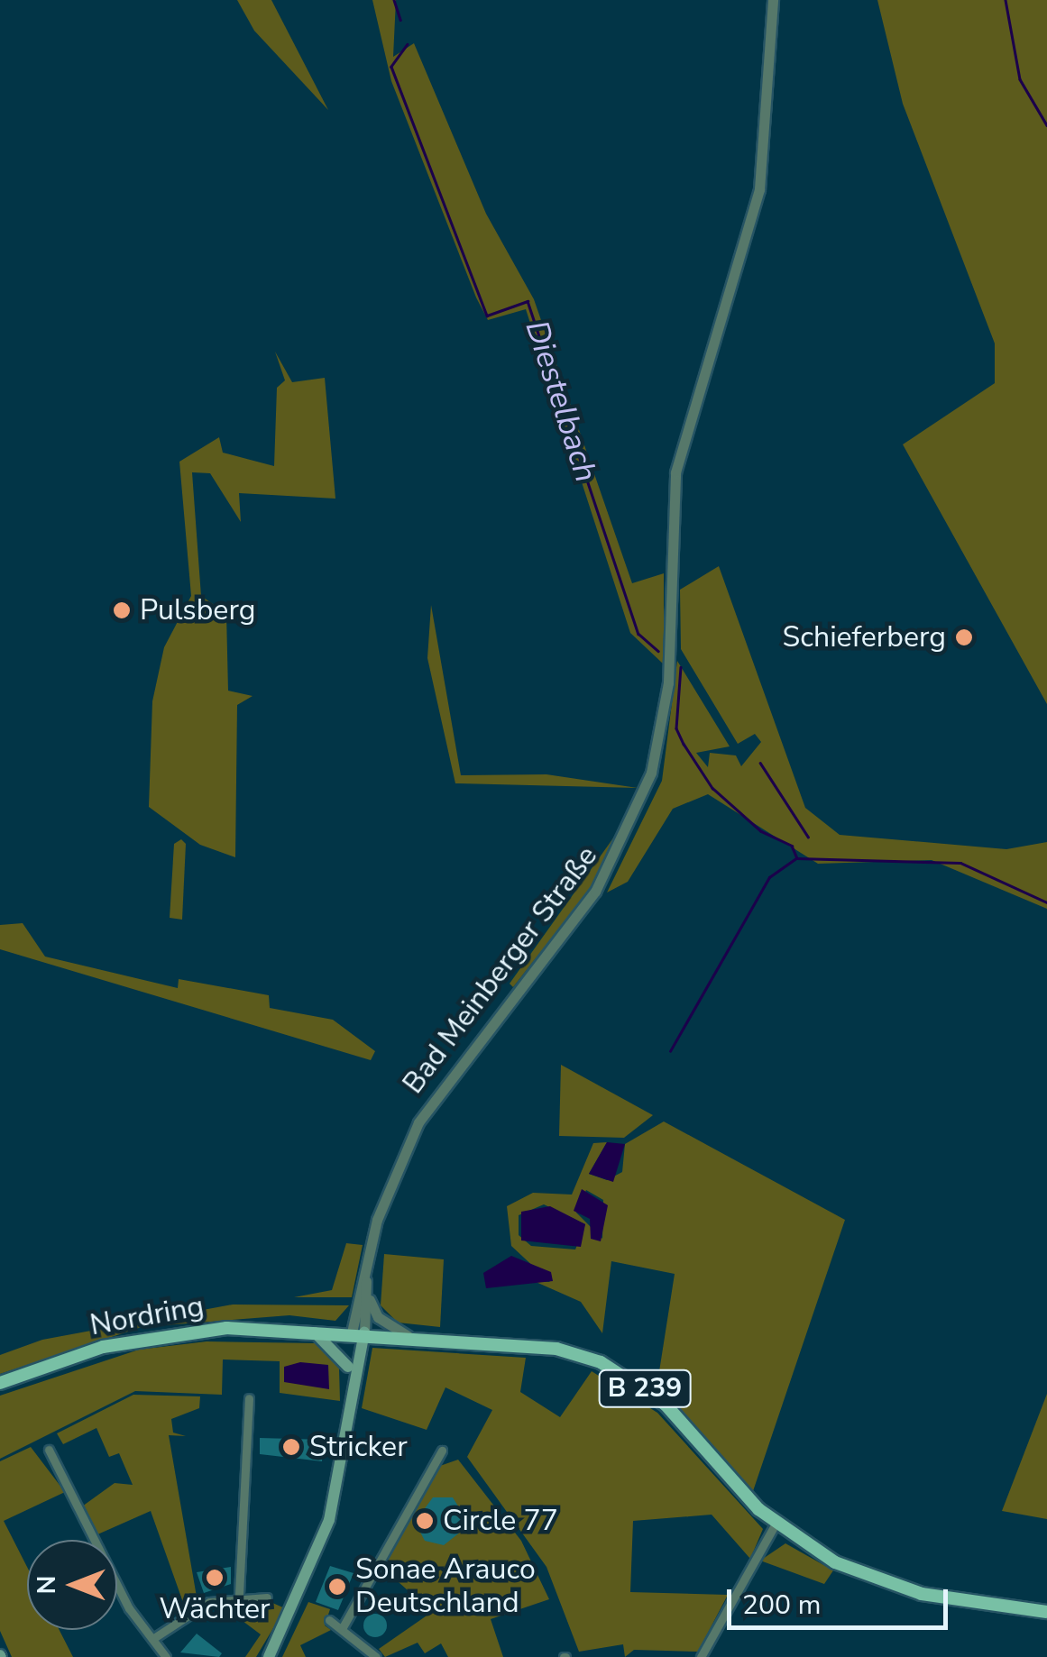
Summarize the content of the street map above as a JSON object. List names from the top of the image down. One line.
{"streets":{"main road":["Bad Meinberger Straße","Nordring","B 239"]},"crossings":[["Bad Meinberger Straße","B 239"],["Nordring","B 239"]],"water":["Diestelbach"],"places":["Pulsberg","Schieferberg","Stricker","Circle 77","Wächter","Sonae Arauco Deutschland"],"scale_bar":"200 m","north":"left"}
